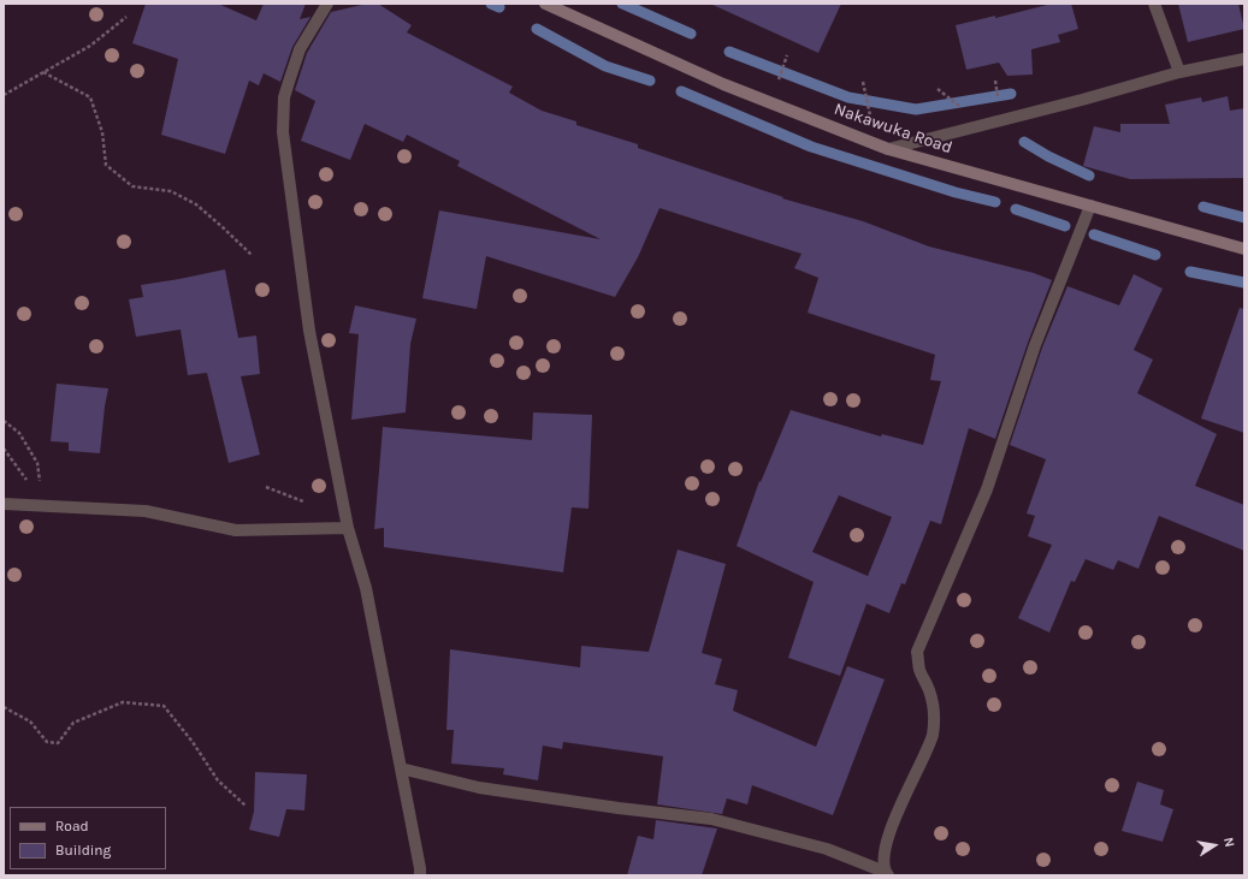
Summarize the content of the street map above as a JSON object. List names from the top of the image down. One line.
{"streets":{"main road":["Nakawuka Road"]},"legend":["Road","Building"],"north":"right"}
